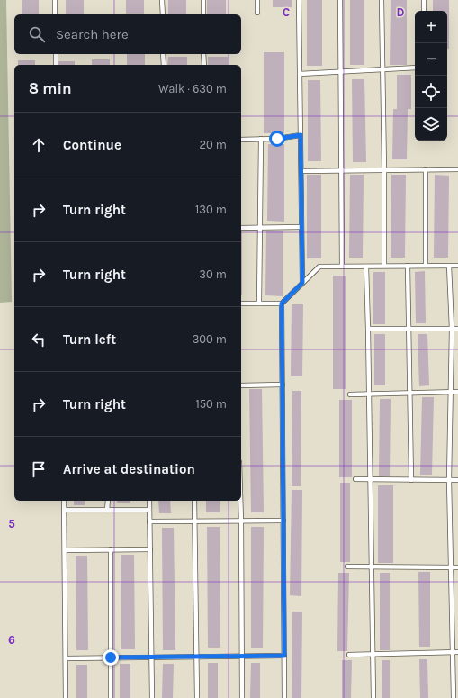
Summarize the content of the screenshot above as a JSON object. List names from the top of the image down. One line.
{"page":{"map_buttons":["+","−"],"search":"Search here","heading":["8 min","Walk · 630 m"],"list":[["Continue","20 m"],["Turn right","130 m"],["Turn right","30 m"],["Turn left","300 m"],["Turn right","150 m"],"Arrive at destination"]},"grid":{"columns":["C","D"],"rows":["5","6"]}}
